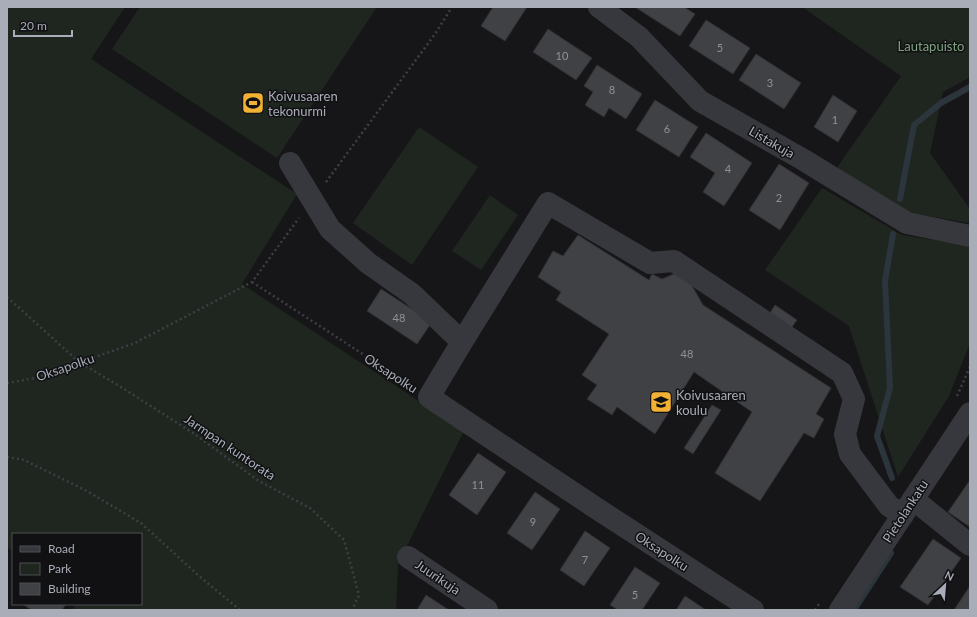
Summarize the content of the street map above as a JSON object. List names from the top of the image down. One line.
{"streets":{"street":["Listakuja","Oksapolku","Pietolankatu","Juurikuja"],"path":["Jarmpan kuntorata"]},"crossings":[["Oksapolku","Jarmpan kuntorata"]],"parks":["Lautapuisto"],"places":{"sports":["Koivusaaren tekonurmi"],"school or university":["Koivusaaren koulu"]},"house_numbers":["5","10","3","8","1","6","4","2","48","48","11","9","7","5"],"legend":["Road","Park","Building"],"scale_bar":"20 m","north":"top right"}
